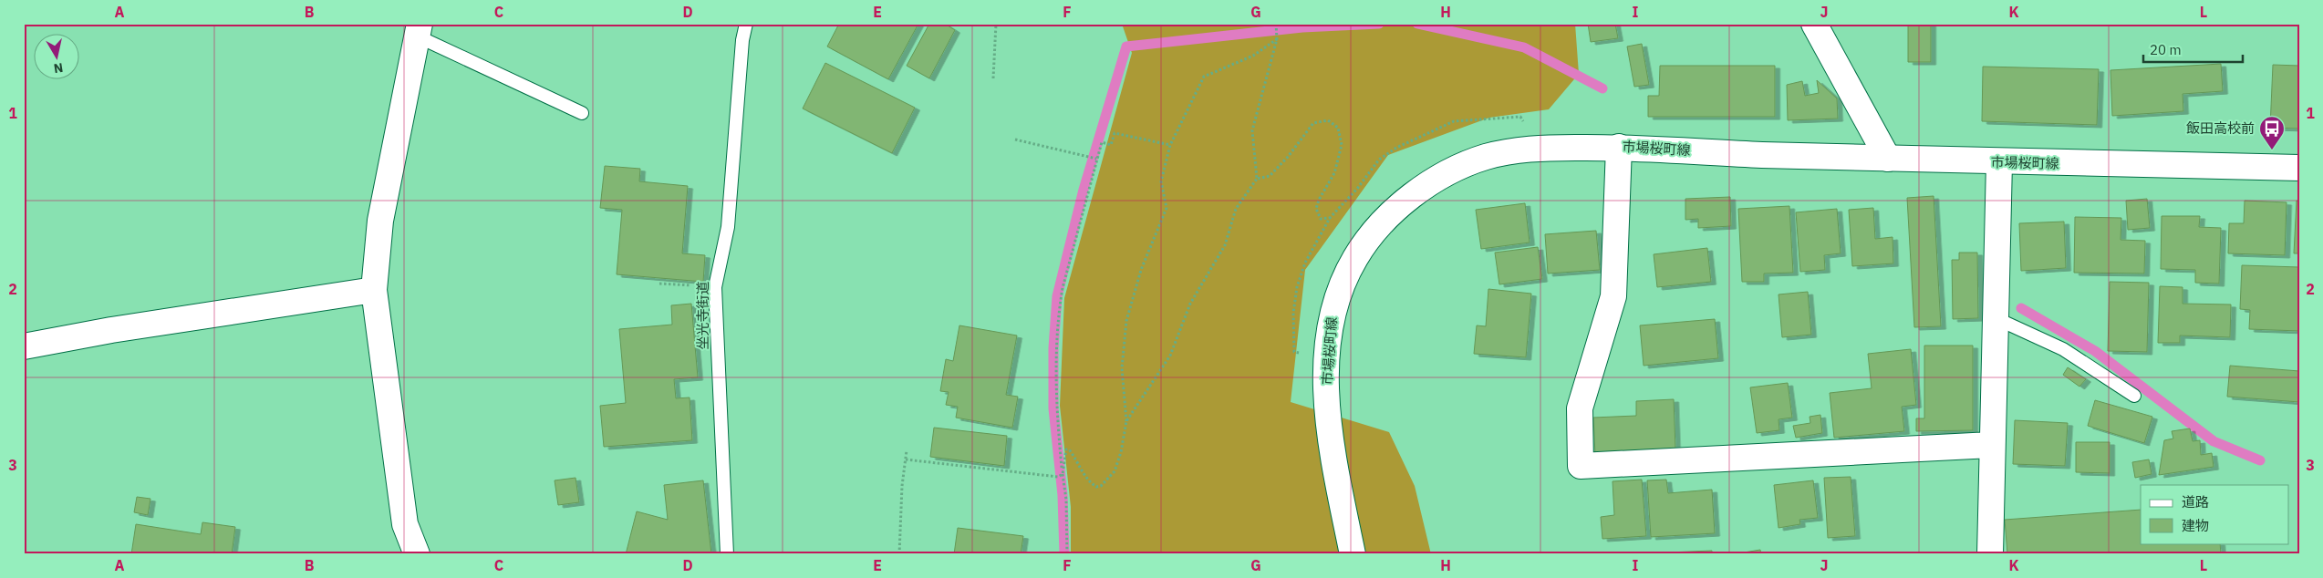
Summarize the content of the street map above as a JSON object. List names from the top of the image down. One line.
{"streets":{"street":["市場桜町線"],"lane":["坐光寺街道"]},"places":{"bus stop":["飯田高校前"]},"legend":["道路","建物"],"scale_bar":"20 m","north":"bottom","grid":{"columns":["A","B","C","D","E","F","G","H","I","J","K","L"],"rows":["1","2","3"]}}
